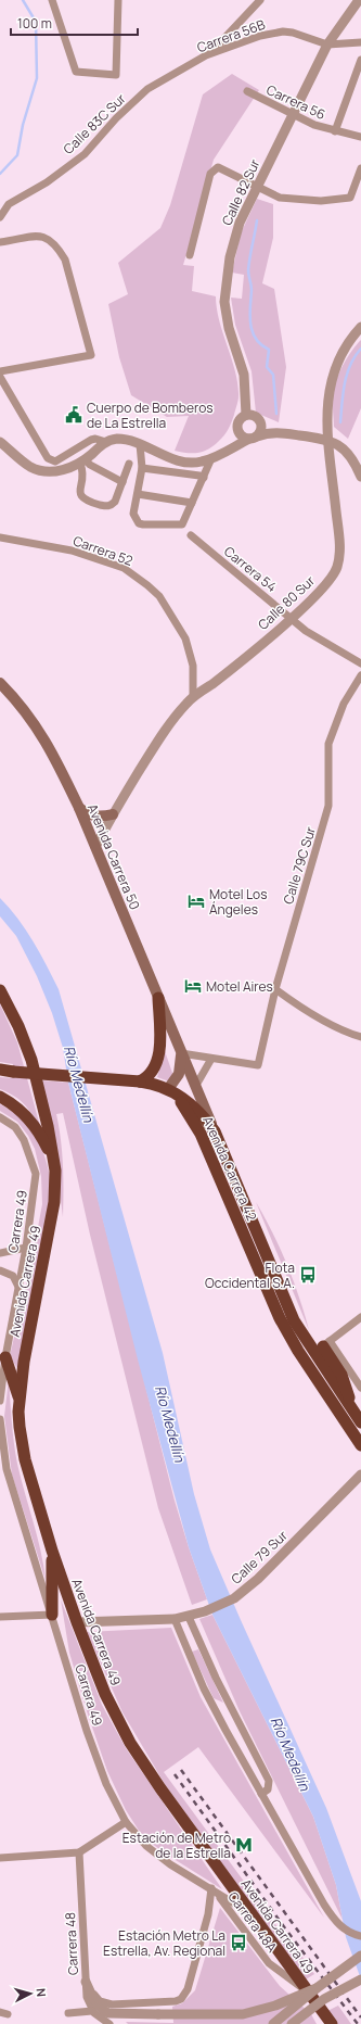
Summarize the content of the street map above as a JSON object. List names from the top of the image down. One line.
{"streets":{"highway":["Avenida Carrera 42","Avenida Carrera 49"],"main road":["Avenida Carrera 50"],"street":["Carrera 56B","Carrera 56","Calle 83C Sur","Calle 82 Sur","Carrera 52","Carrera 54","Calle 80 Sur","Calle 79C Sur","Carrera 49","Calle 79 Sur","Carrera 48A","Carrera 48"]},"crossings":[["Carrera 56B","Calle 83C Sur"],["Carrera 56B","Calle 82 Sur"],["Carrera 56","Calle 82 Sur"],["Carrera 52","Calle 80 Sur"],["Carrera 54","Calle 80 Sur"],["Calle 80 Sur","Avenida Carrera 50"],["Avenida Carrera 50","Avenida Carrera 42"],["Carrera 49","Avenida Carrera 49"],["Carrera 49","Carrera 48A"],["Avenida Carrera 49","Calle 79 Sur"],["Avenida Carrera 49","Carrera 48A"],["Carrera 48A","Carrera 48"]],"water":["Río Medellín"],"places":{"public building":["Cuerpo de Bomberos de La Estrella"],"hotel":["Motel Los Ángeles","Motel Aires"],"bus stop":["Flota Occidental S.A.","Estación Metro La Estrella, Av. Regional"],"metro station":["Estación de Metro de la Estrella"]},"scale_bar":"100 m","north":"right"}
